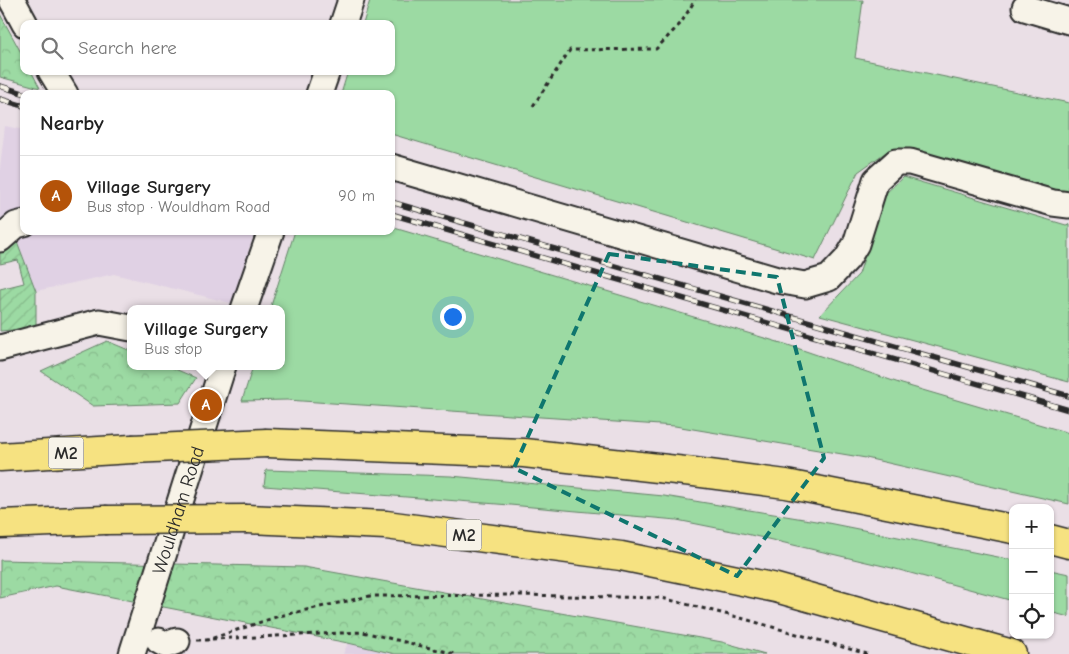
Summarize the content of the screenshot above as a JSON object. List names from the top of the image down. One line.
{"streets":{"highway":["M2"],"street":["Wouldham Road"]},"page":{"search":"Search here","heading":"Nearby","list":[{"mark":"A","name":"Village Surgery","note":"Bus stop · Wouldham Road","value":"90 m"}],"popup":["Village Surgery","Bus stop"],"pins":"A","map_buttons":["+","−"]}}
